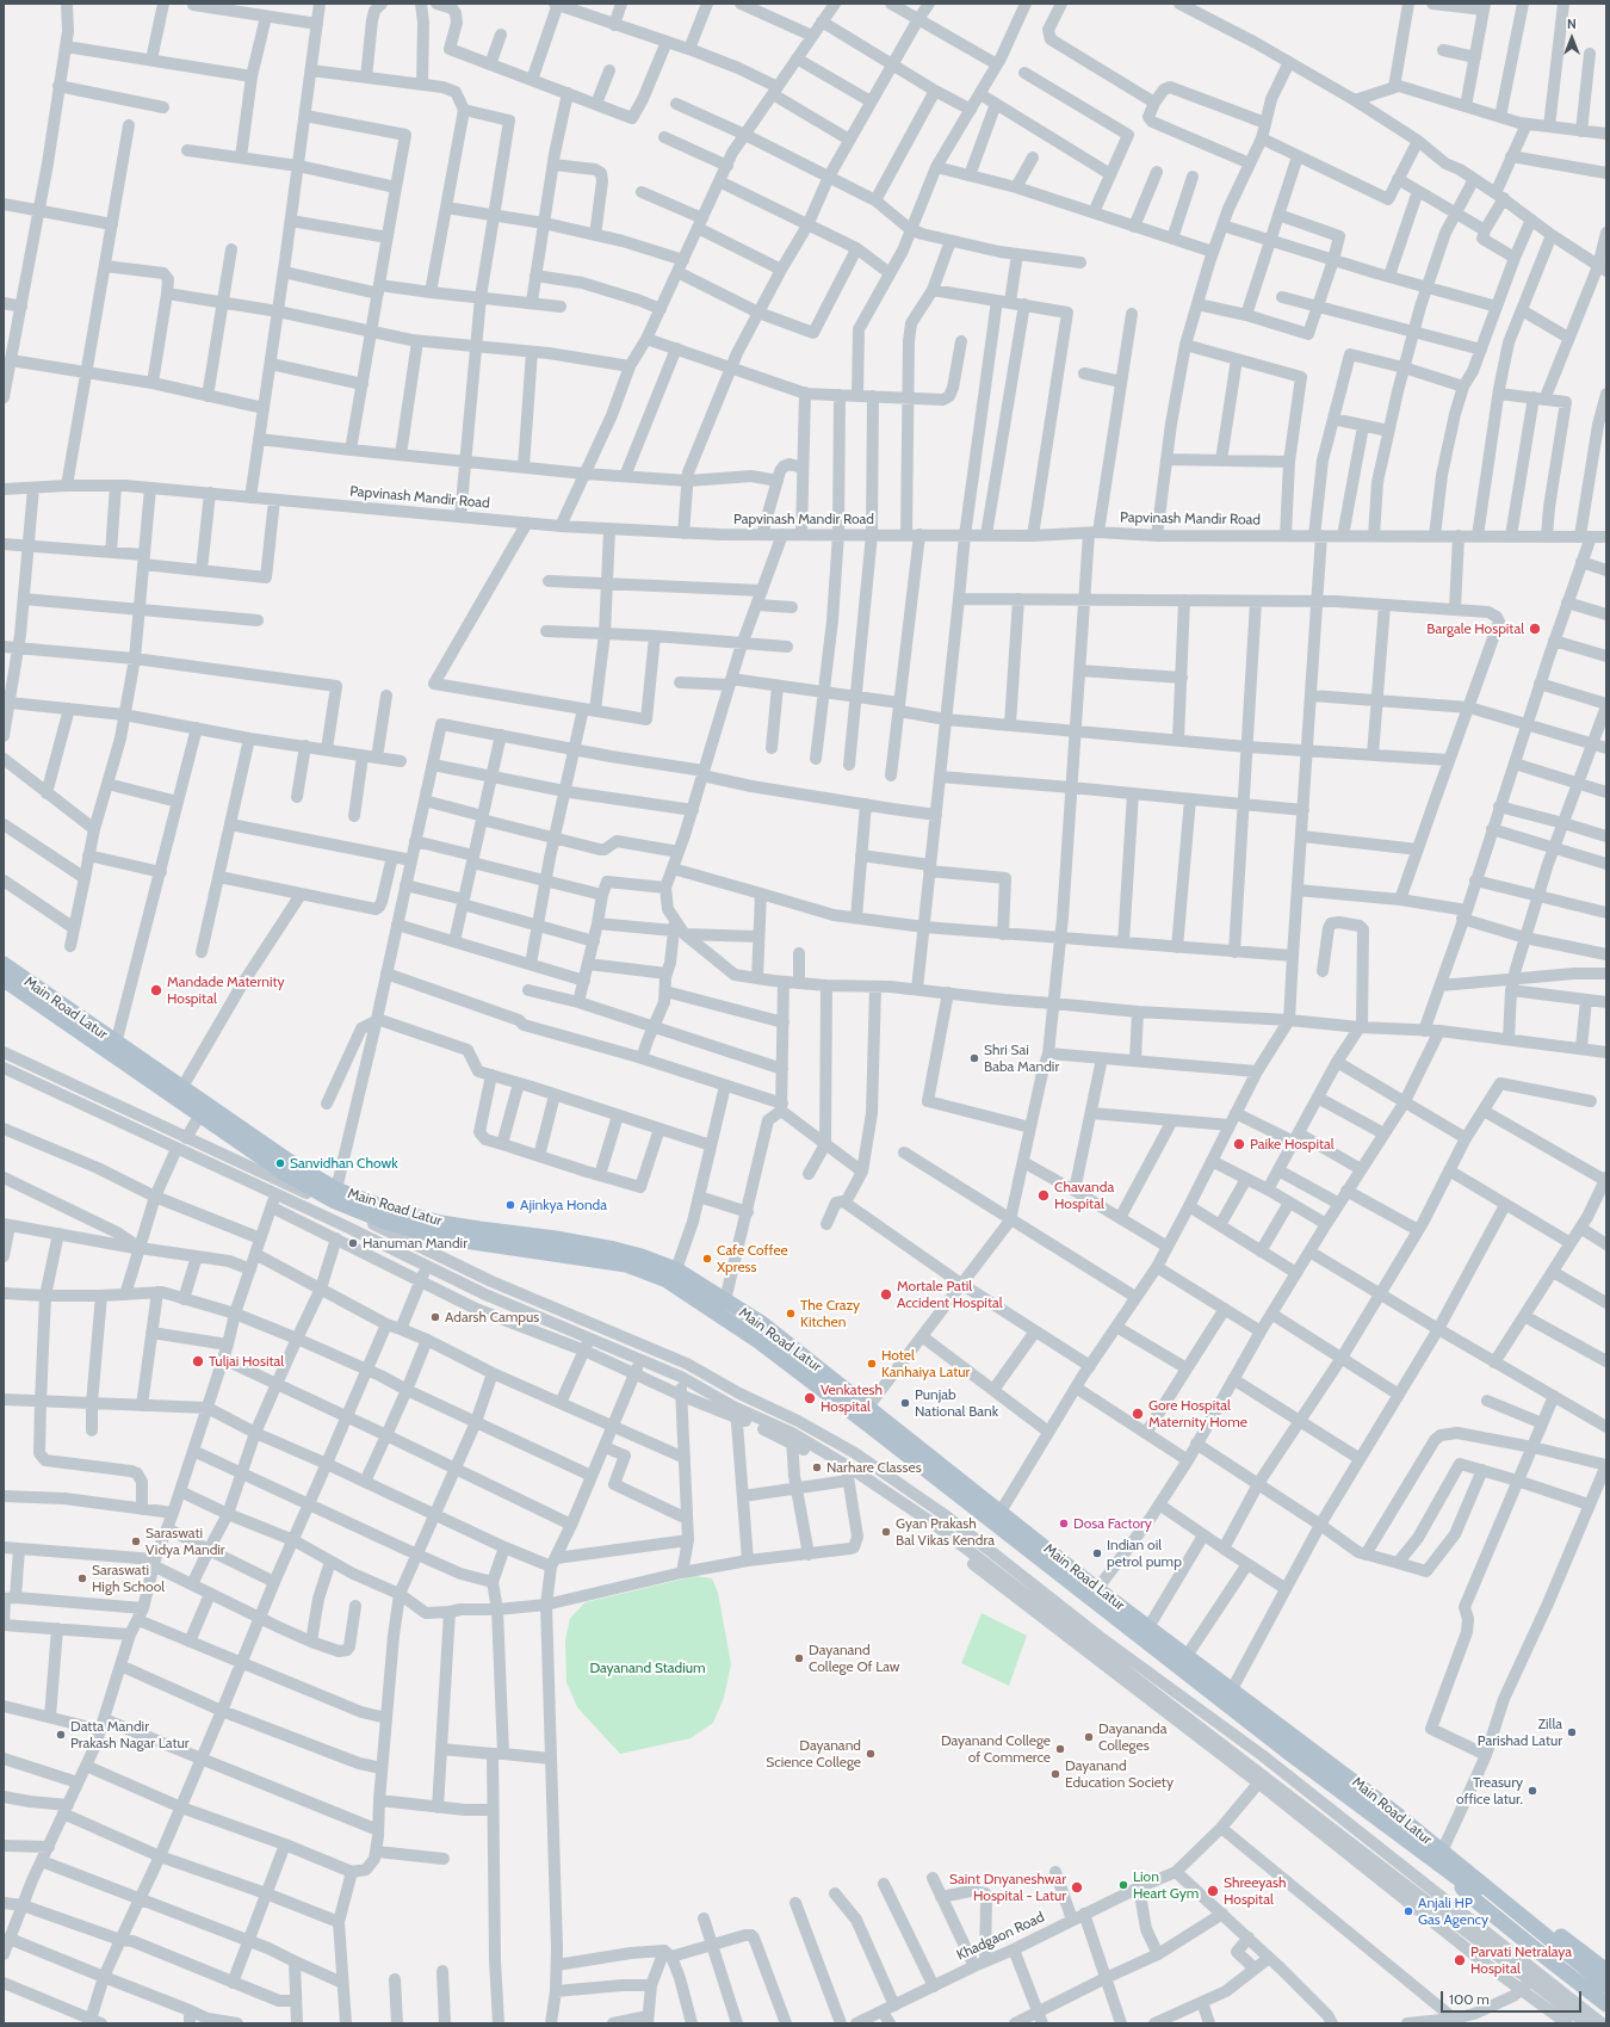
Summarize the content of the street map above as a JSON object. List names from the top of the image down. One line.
{"streets":{"main road":["Main Road Latur"],"street":["Papvinash Mandir Road","Khadgaon Road"]},"crossings":[["Main Road Latur","Khadgaon Road"]],"parks":["Dayanand Stadium"],"places":["Bargale Hospital","Mandade Maternity Hospital","Shri Sai Baba Mandir","Paike Hospital","Sanvidhan Chowk","Chavanda Hospital","Ajinkya Honda","Hanuman Mandir","Cafe Coffee Xpress","Mortale Patil Accident Hospital","The Crazy Kitchen","Adarsh Campus","Tuljai Hosital","Hotel Kanhaiya Latur","Venkatesh Hospital","Punjab National Bank","Gore Hospital Maternity Home","Narhare Classes","Dosa Factory","Gyan Prakash Bal Vikas Kendra","Saraswati Vidya Mandir","Indian oil petrol pump","Saraswati High School","Dayanand College Of Law","Zilla Parishad Latur","Datta Mandir Prakash Nagar Latur","Dayananda Colleges","Dayanand College of Commerce","Dayanand Science College","Dayanand Education Society","Treasury office latur.","Lion Heart Gym","Saint Dnyaneshwar Hospital - Latur","Shreeyash Hospital","Anjali HP Gas Agency","Parvati Netralaya Hospital"],"scale_bar":"100 m","north":"top"}
